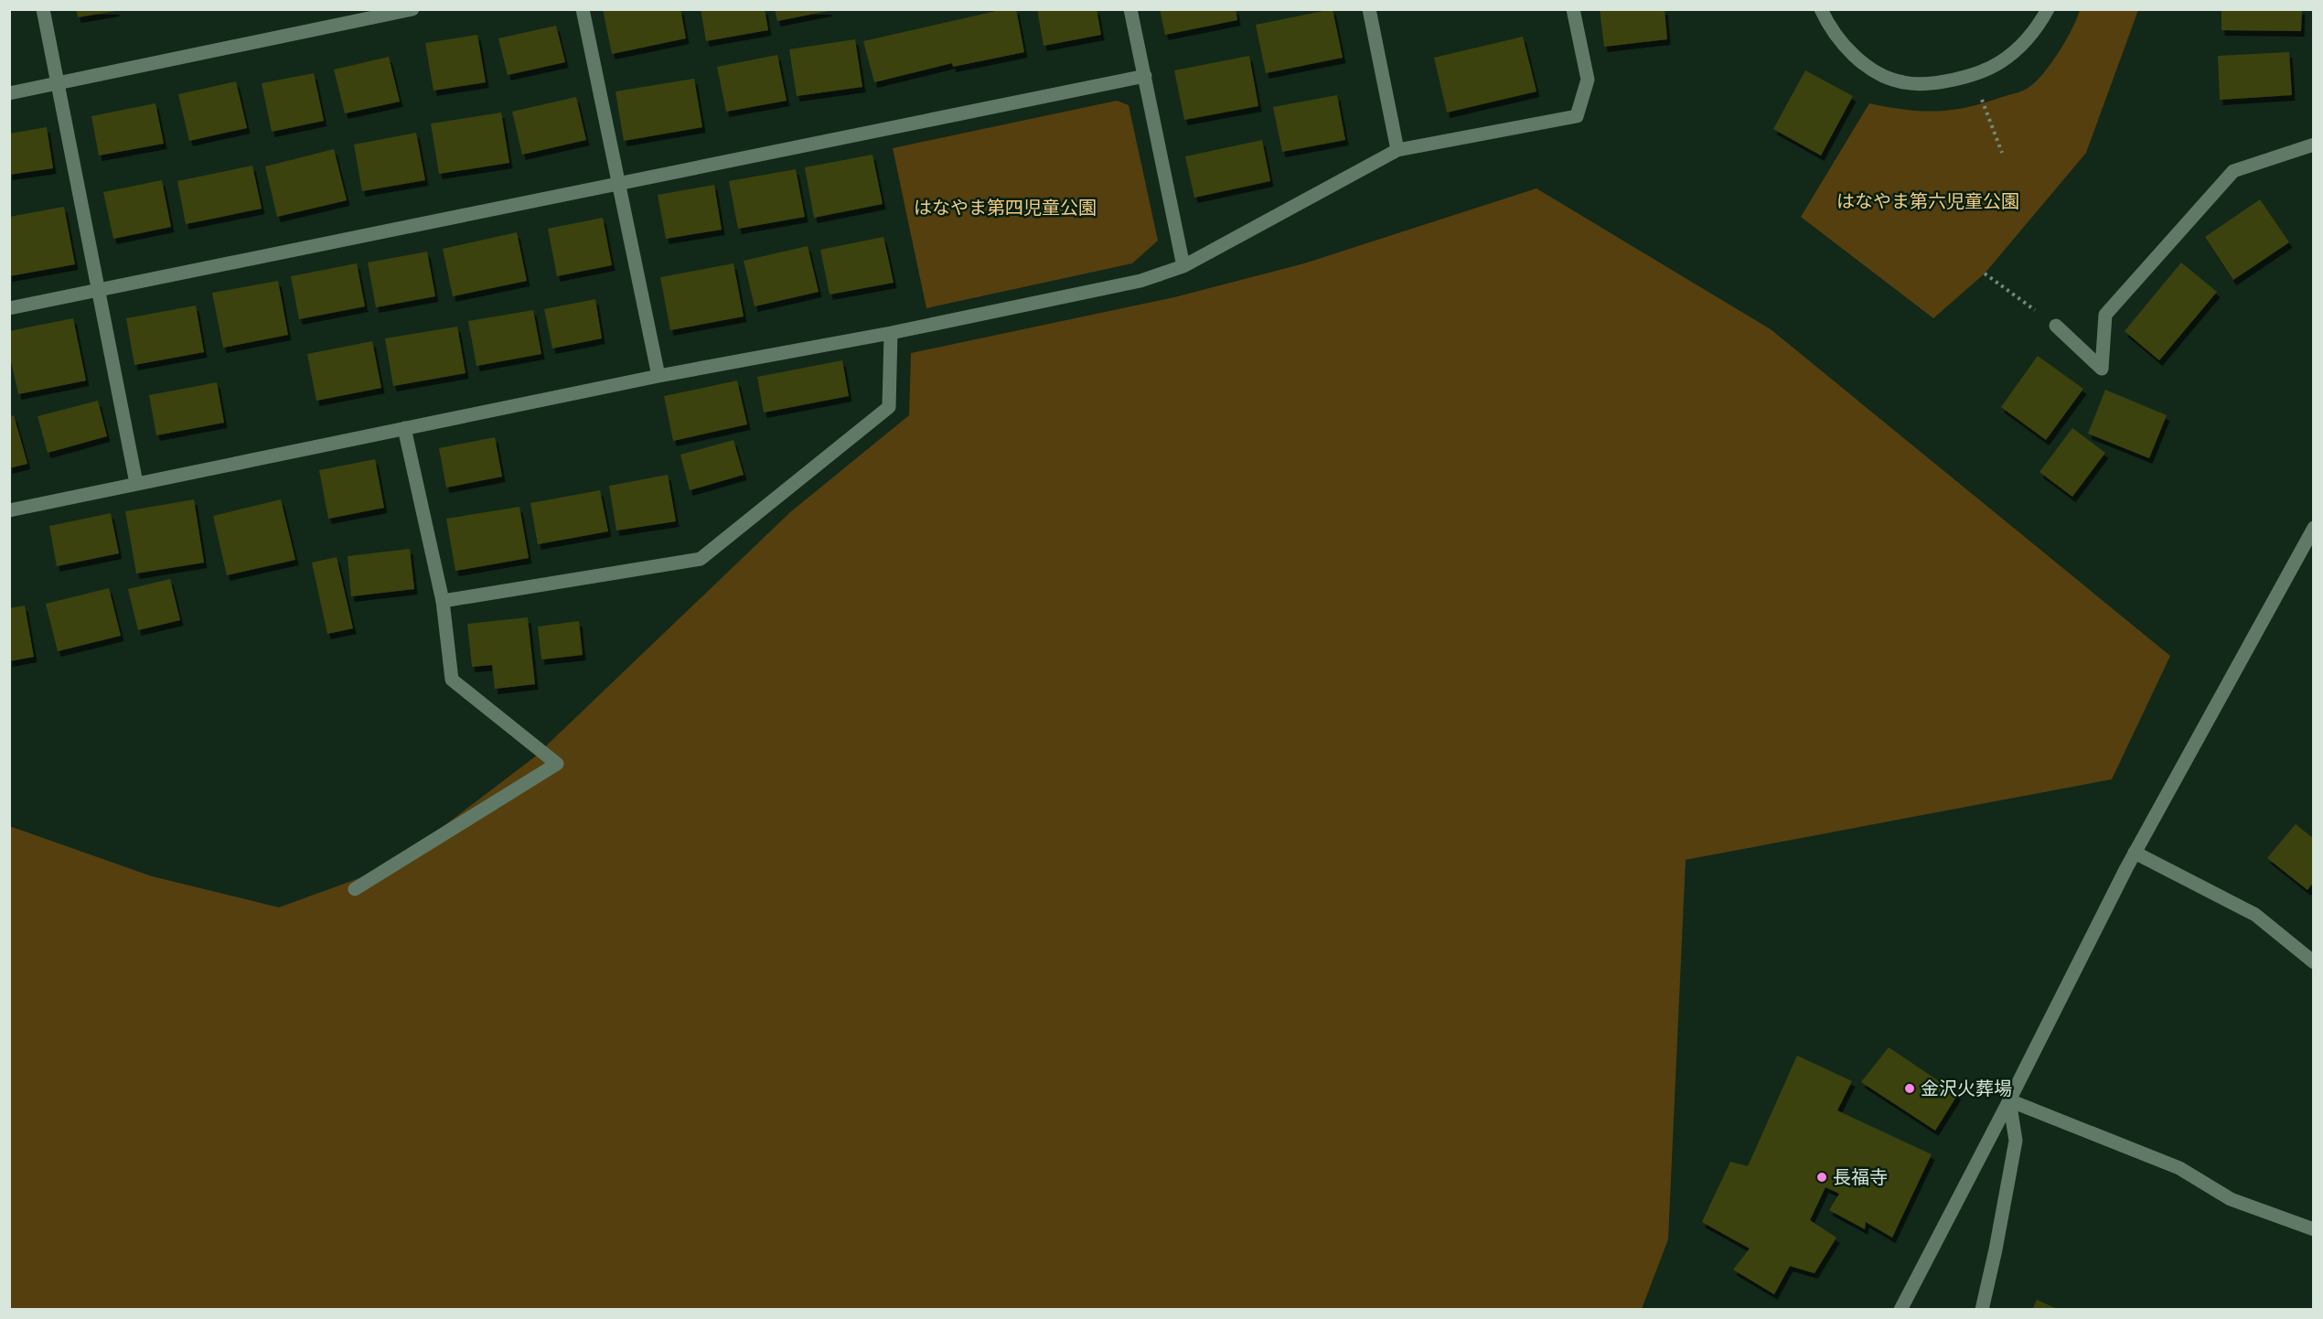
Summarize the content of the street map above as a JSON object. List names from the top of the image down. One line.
{"parks":["はなやま第六児童公園","はなやま第四児童公園"],"places":["金沢火葬場","長福寺"]}
